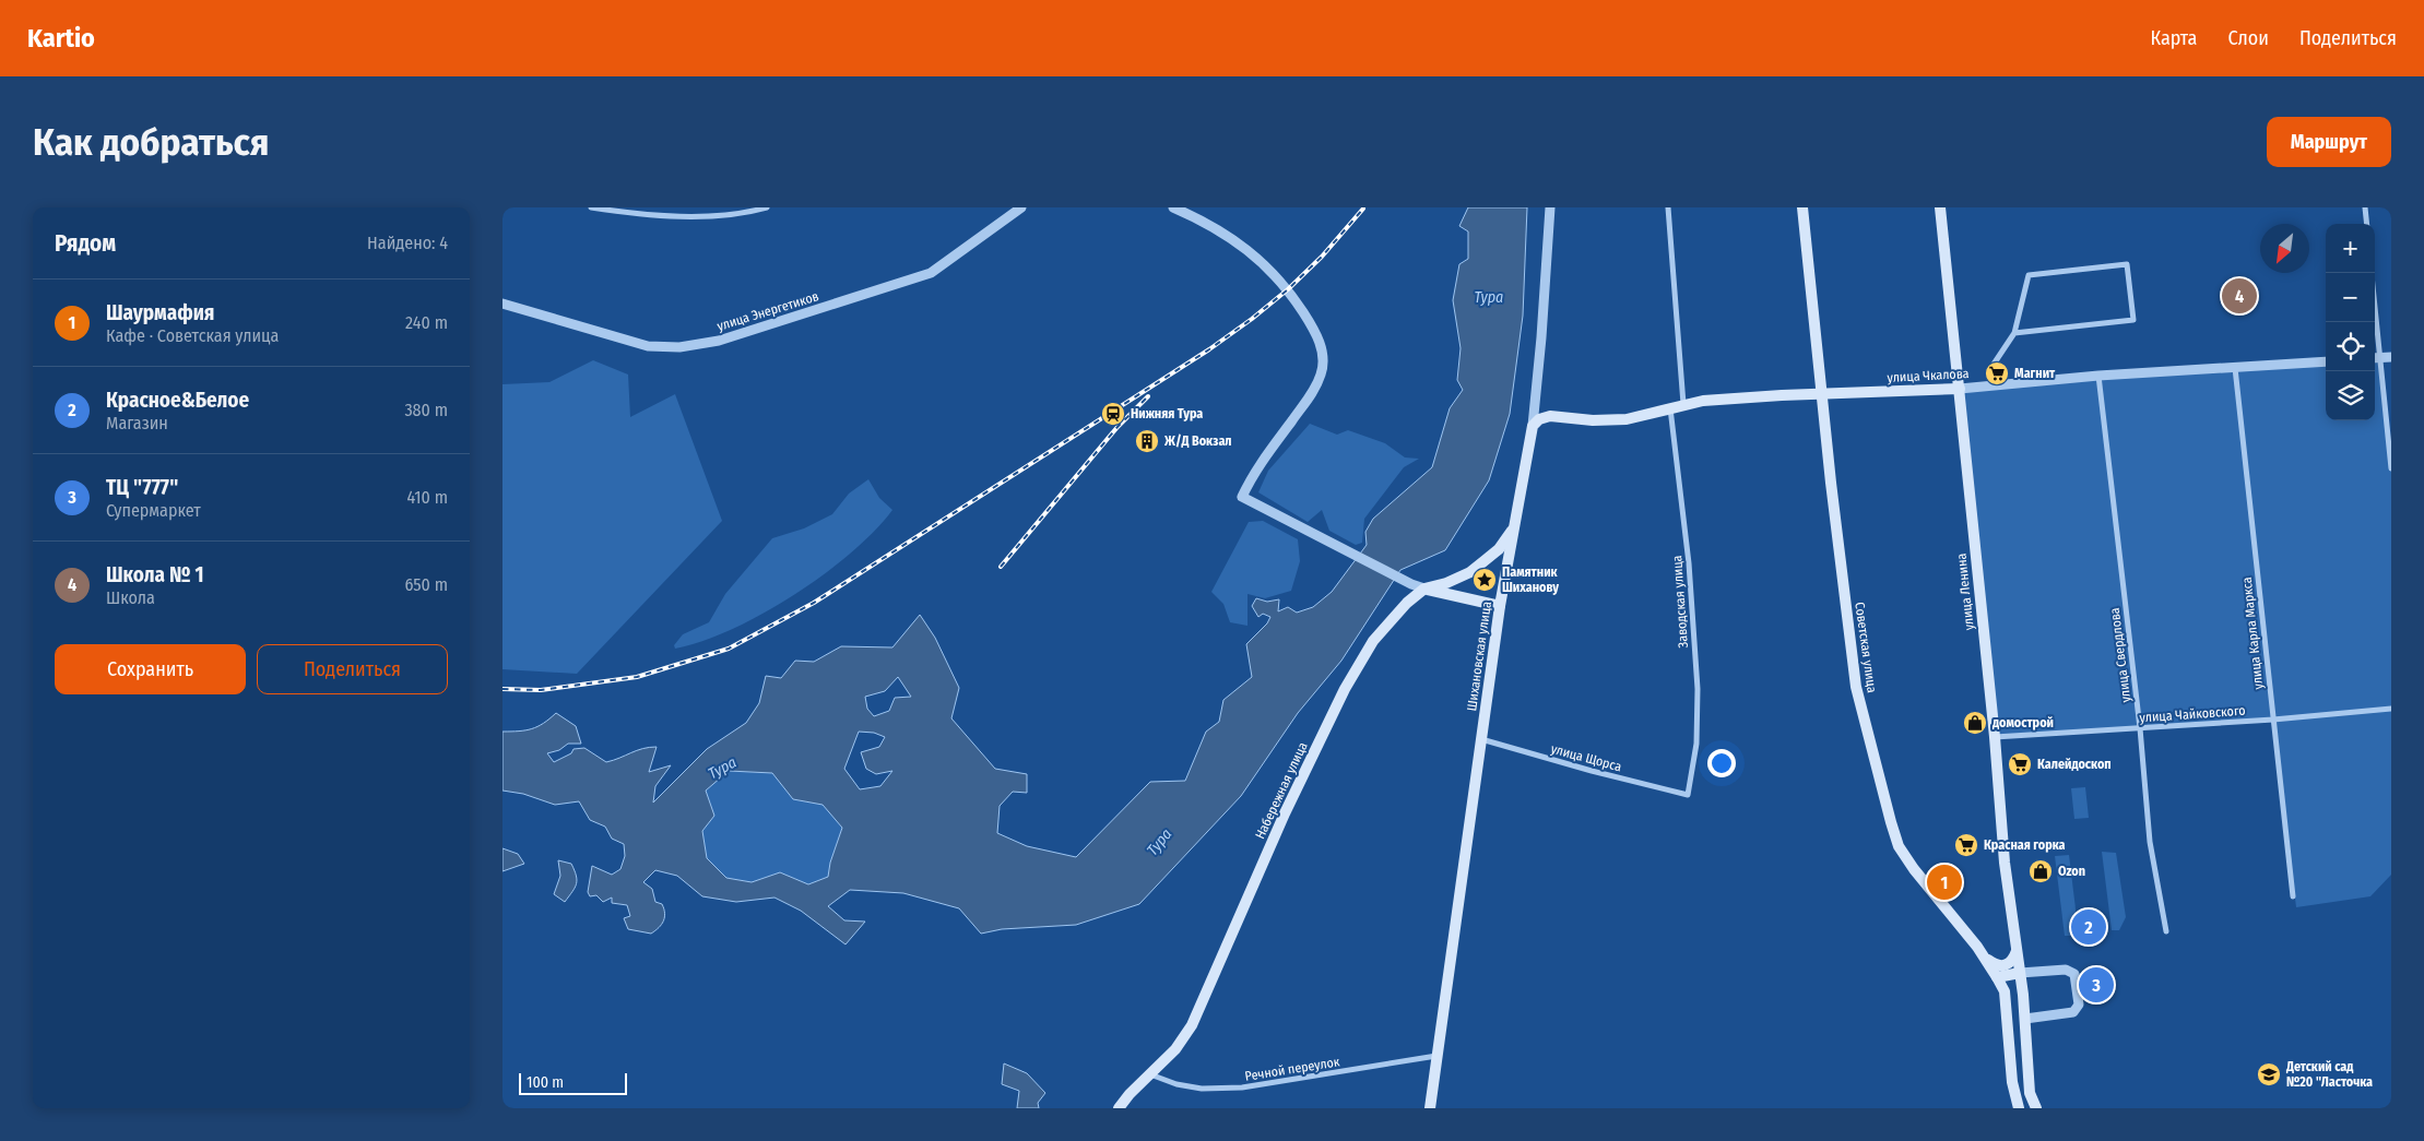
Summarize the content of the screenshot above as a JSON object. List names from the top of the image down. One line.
{"streets":{"main road":["улица Чкалова","улица Ленина","Советская улица","Шихановская улица","Набережная улица"],"street":["улица Энергетиков","Заводская улица","улица Карла Маркса","улица Свердлова","улица Чайковского","улица Щорса","Речной переулок"]},"crossings":[["улица Чкалова","улица Ленина"],["улица Чкалова","Заводская улица"],["улица Чкалова","улица Карла Маркса"],["улица Чкалова","Советская улица"],["улица Чкалова","улица Свердлова"],["улица Чкалова","Шихановская улица"],["улица Ленина","улица Чайковского"],["Заводская улица","улица Щорса"],["улица Карла Маркса","улица Чайковского"],["улица Свердлова","улица Чайковского"],["Шихановская улица","улица Щорса"],["Шихановская улица","Набережная улица"],["Шихановская улица","Речной переулок"],["Набережная улица","Речной переулок"]],"water":["Тура"],"places":{"supermarket":["Магнит","Калейдоскоп","Красная горка"],"station":["Нижняя Тура"],"building":["Ж/Д Вокзал"],"place":["Памятник Шиханову"],"shop":["домострой","Ozon"],"school or university":["Детский сад №20 \"Ласточка"]},"scale_bar":"100 m","north":"bottom left","page":{"header":"Kartio","nav":["Карта","Слои","Поделиться"],"buttons":["Маршрут",["Сохранить","Поделиться"]],"title":"Как добраться","heading":["Рядом","Найдено: 4"],"map_buttons":["+","−"],"pins":["4","1","2","3"],"list":[{"mark":"1","name":"Шаурмафия","note":"Кафе · Советская улица","value":"240 m"},{"mark":"2","name":"Красное&Белое","note":"Магазин","value":"380 m"},{"mark":"3","name":"ТЦ \"777\"","note":"Супермаркет","value":"410 m"},{"mark":"4","name":"Школа № 1","note":"Школа","value":"650 m"}],"scale":"100 m"}}
